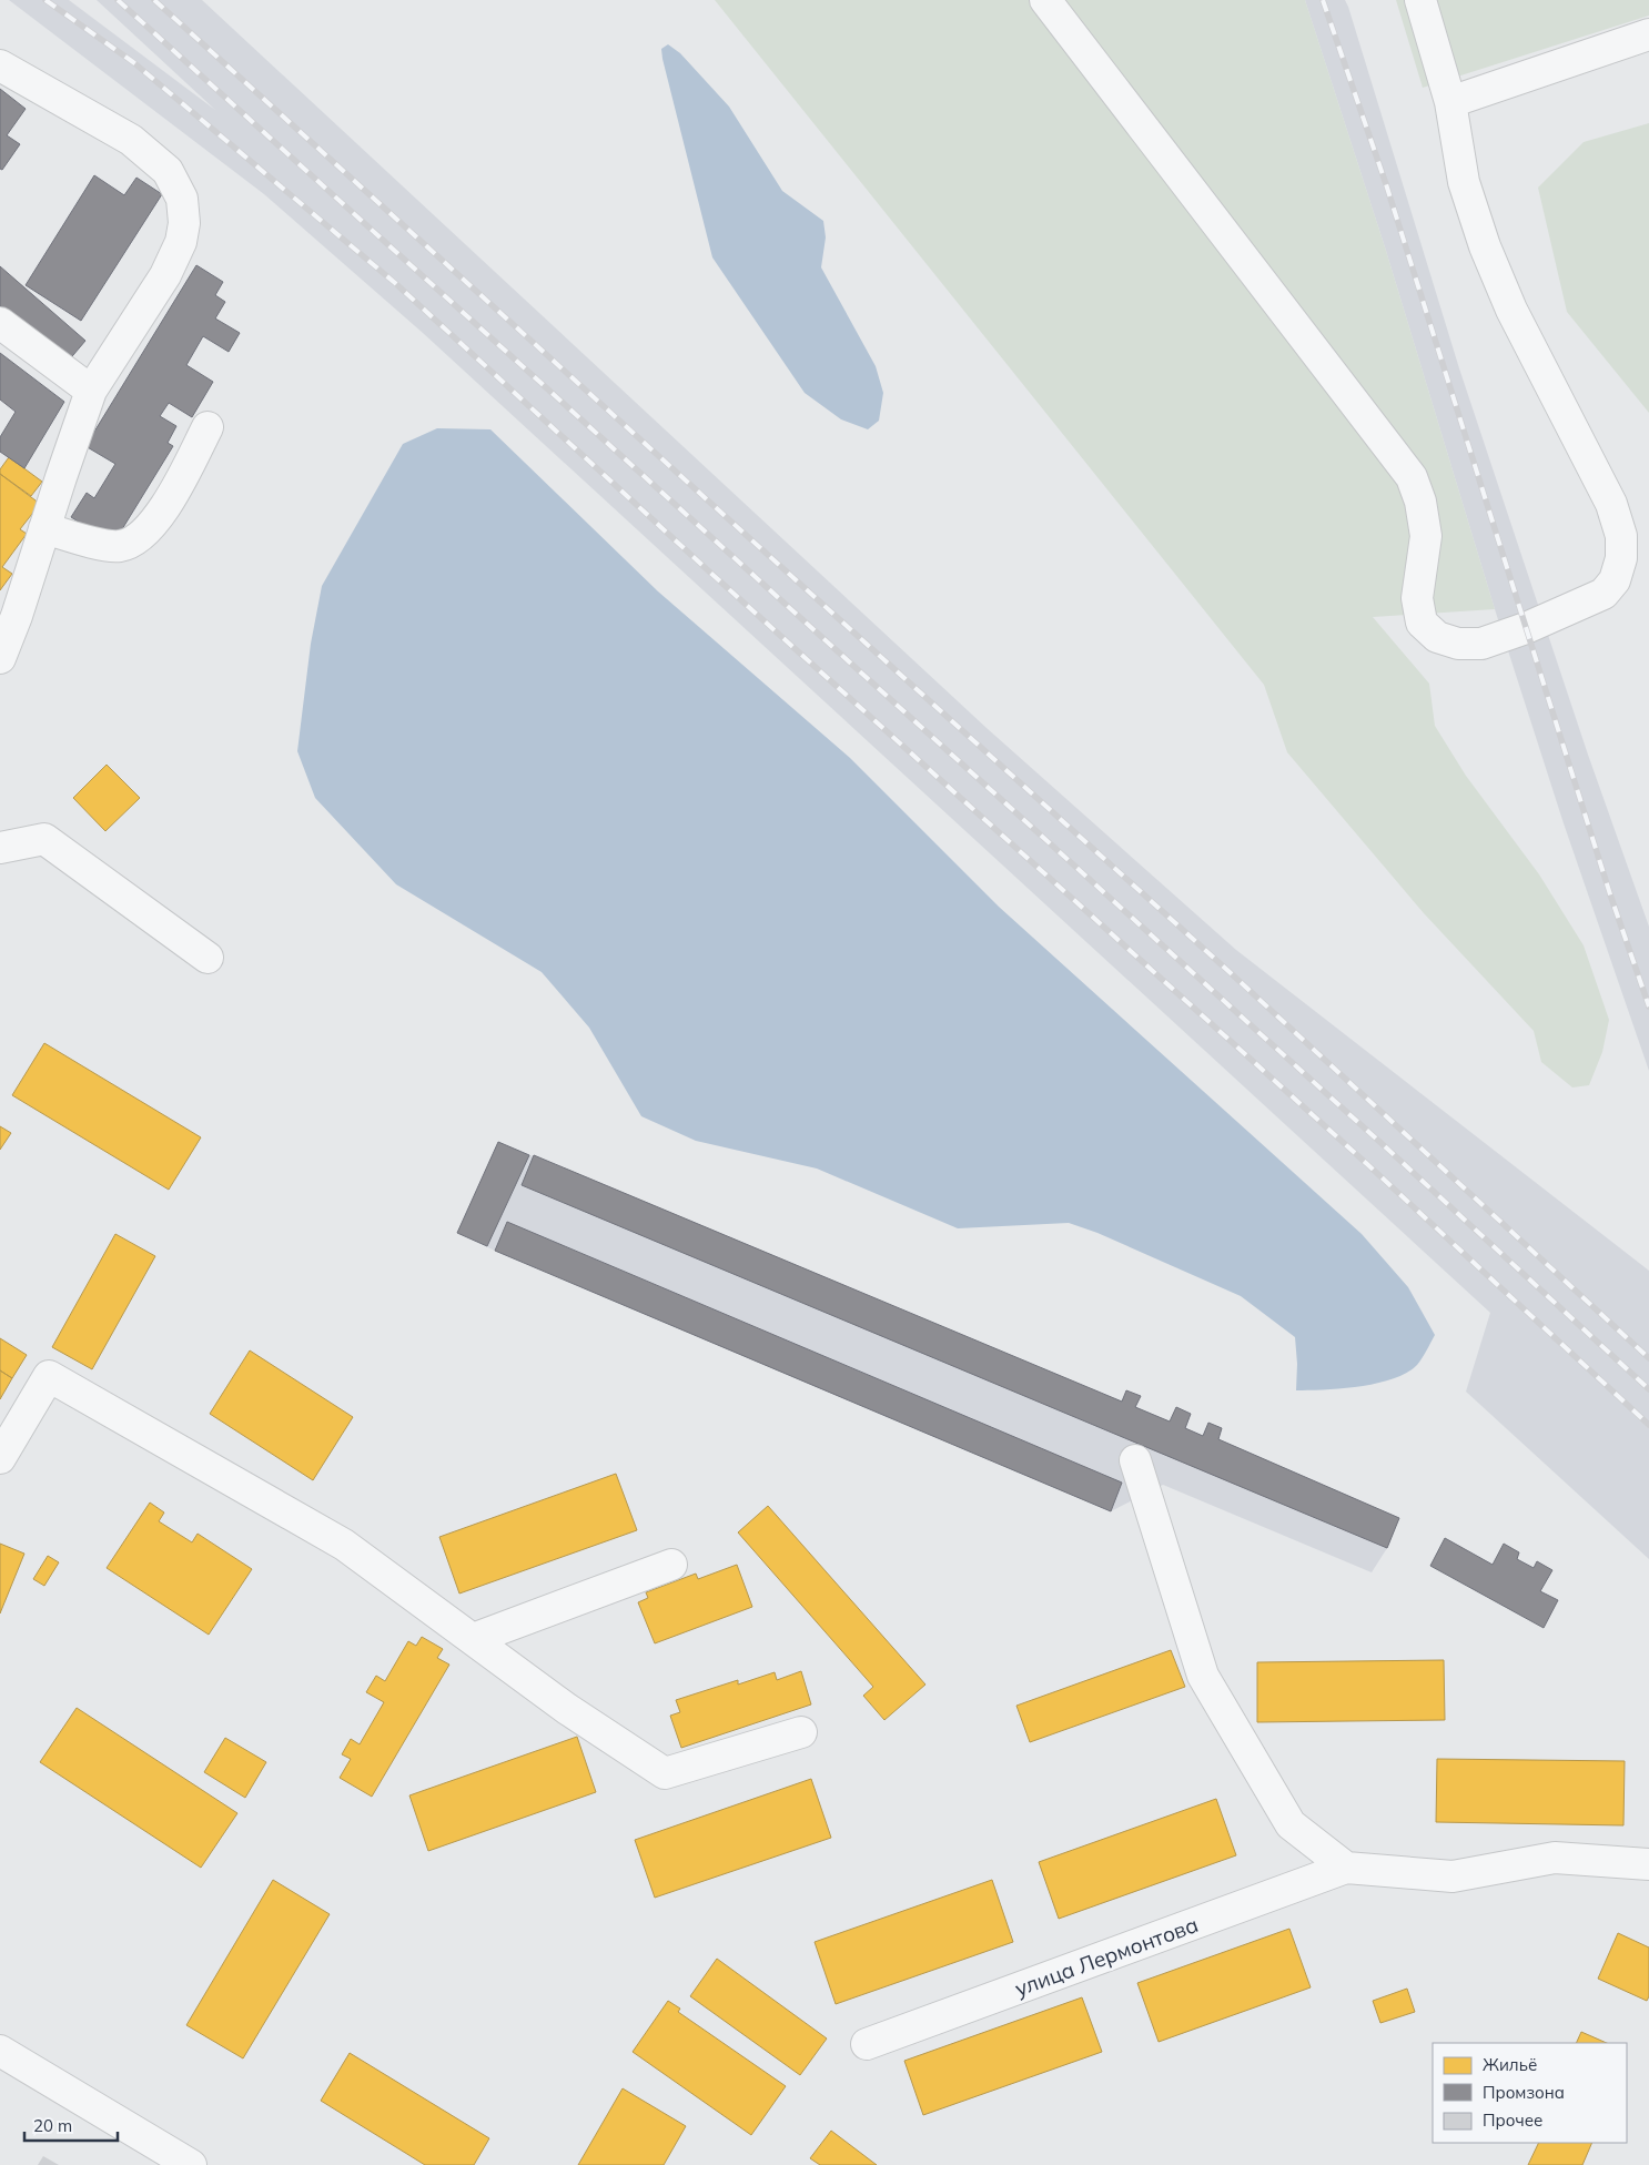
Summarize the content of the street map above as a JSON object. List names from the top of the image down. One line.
{"streets":{"street":["улица Лермонтова"]},"legend":["Жильё","Промзона","Прочее"],"scale_bar":"20 m"}
